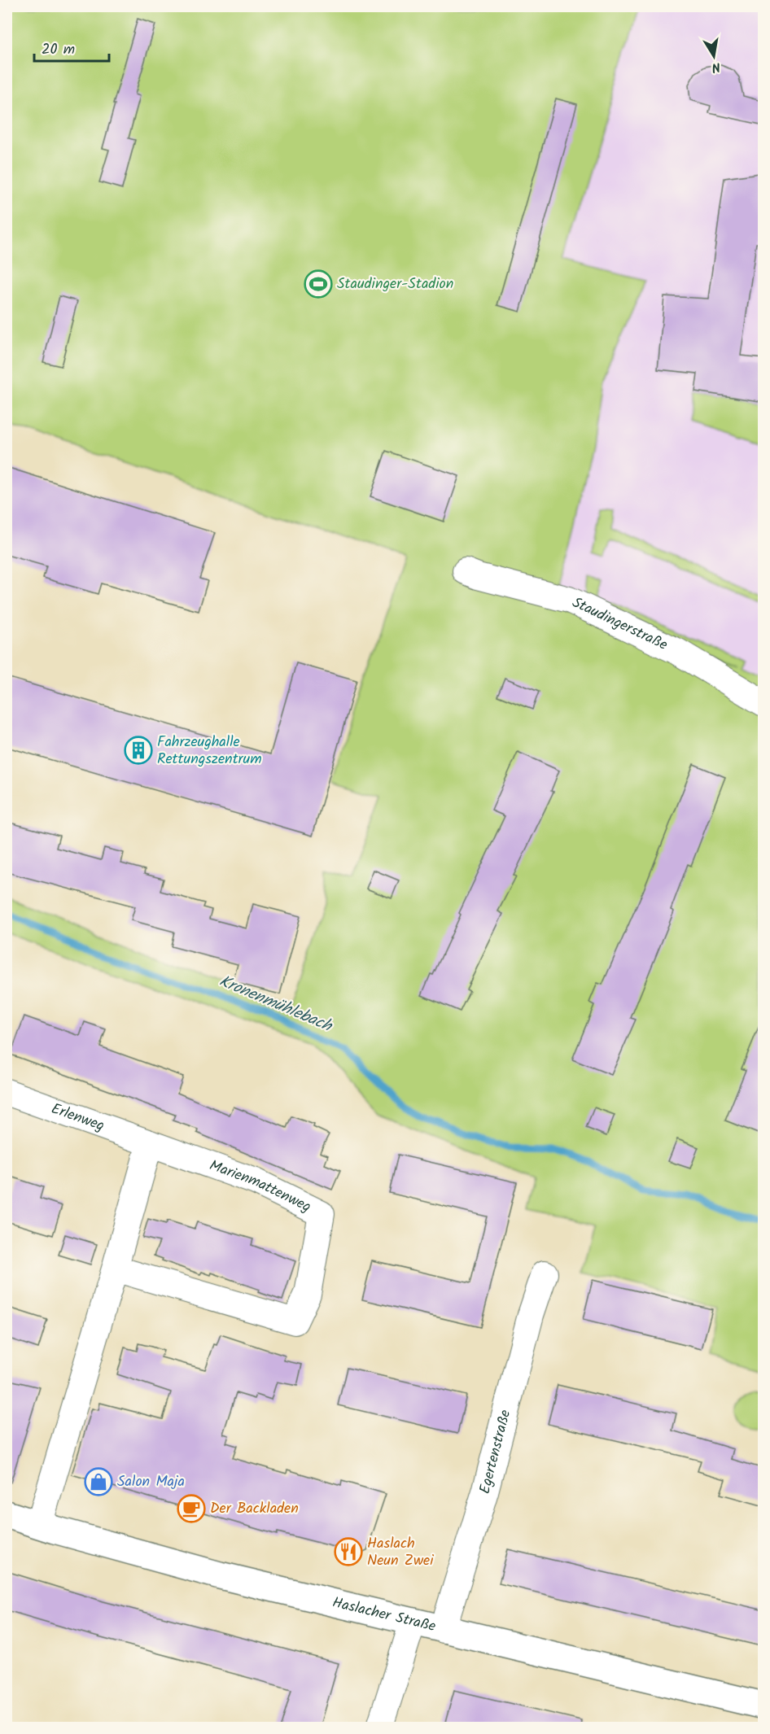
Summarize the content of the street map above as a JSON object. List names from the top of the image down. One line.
{"streets":{"street":["Staudingerstraße","Erlenweg","Marienmattenweg","Egertenstraße","Haslacher Straße"]},"crossings":[["Erlenweg","Marienmattenweg"],["Egertenstraße","Haslacher Straße"]],"water":["Kronenmühlebach"],"places":{"sports":["Staudinger-Stadion"],"building":["Fahrzeughalle Rettungszentrum"],"shop":["Salon Maja"],"cafe":["Der Backladen"],"restaurant":["Haslach Neun Zwei"]},"scale_bar":"20 m","north":"bottom"}
